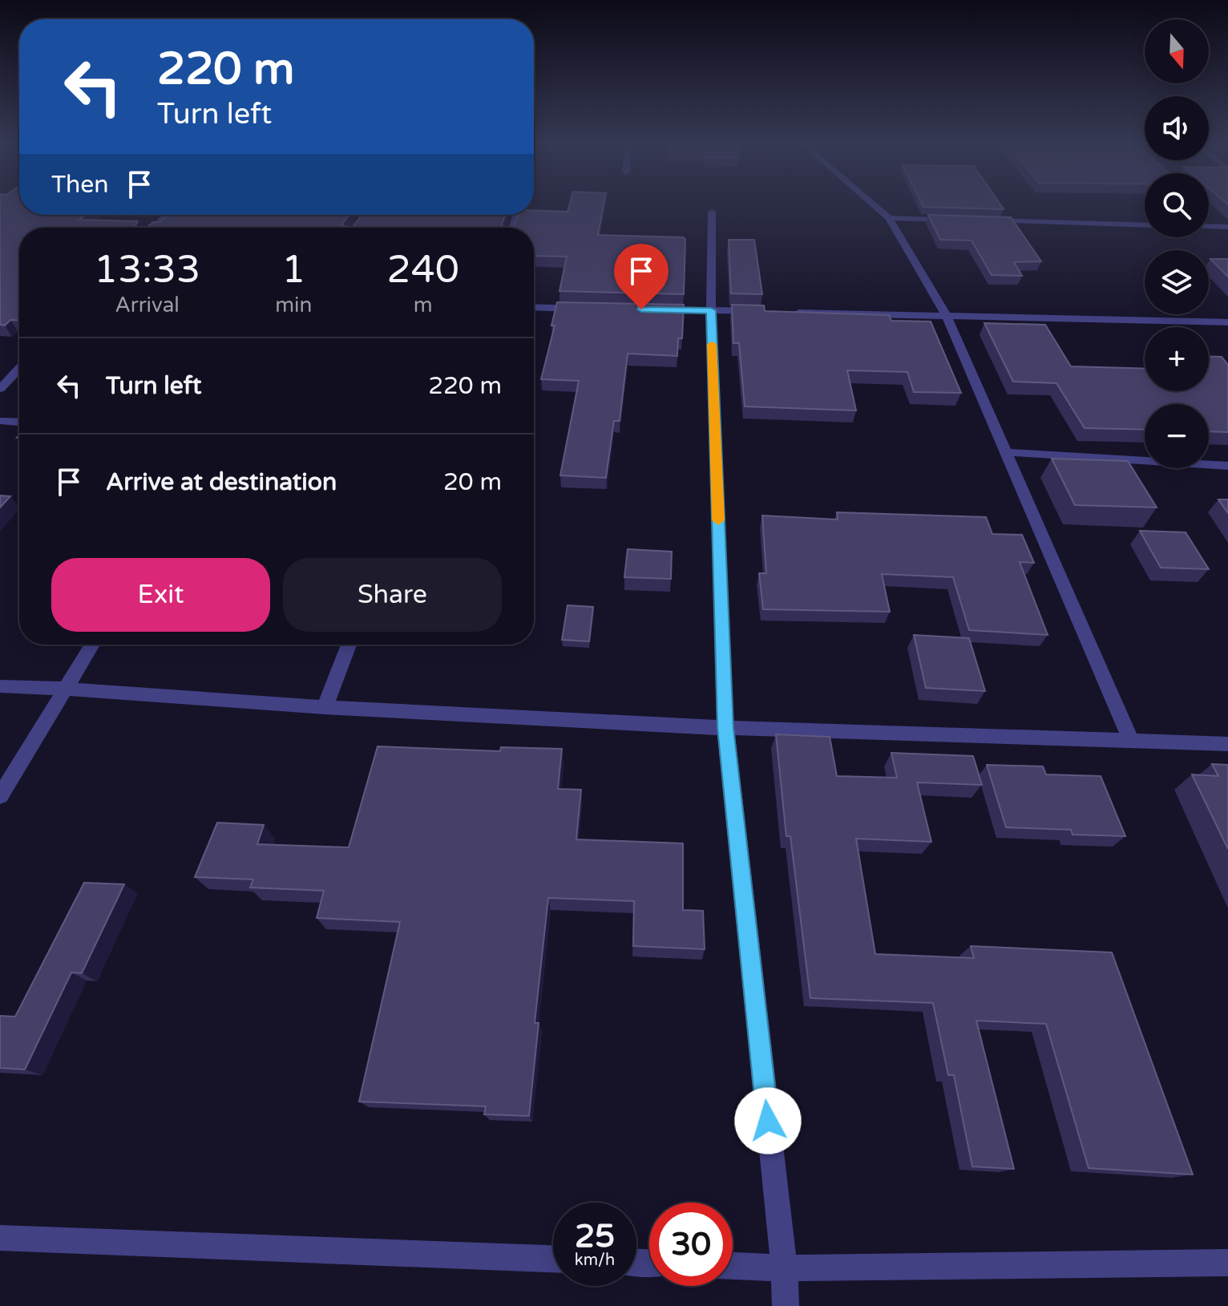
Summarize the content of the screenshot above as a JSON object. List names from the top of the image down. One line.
{"north":"bottom","page":{"map_buttons":["+","−"],"turn":["220 m","Turn left"],"then":"Then","eta":["13:33","Arrival","1","min","240","m"],"list":[{"name":"Turn left","value":"220 m"},{"name":"Arrive at destination","value":"20 m"}],"buttons":["Exit","Share"],"speed":"25 km/h","limit":"30"}}
